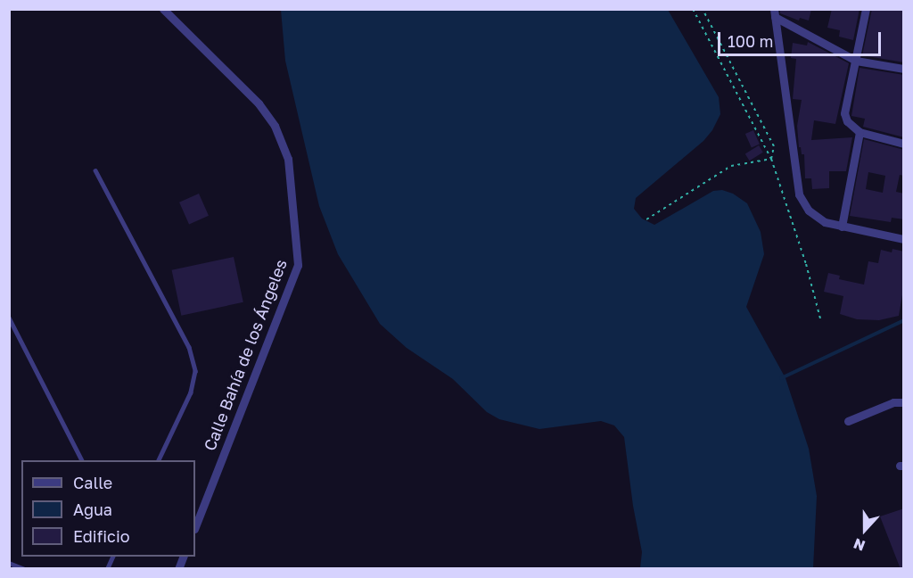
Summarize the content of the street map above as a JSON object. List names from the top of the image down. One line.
{"streets":{"street":["Calle Bahía de los Ángeles"]},"legend":["Calle","Agua","Edificio"],"scale_bar":"100 m","north":"bottom"}
